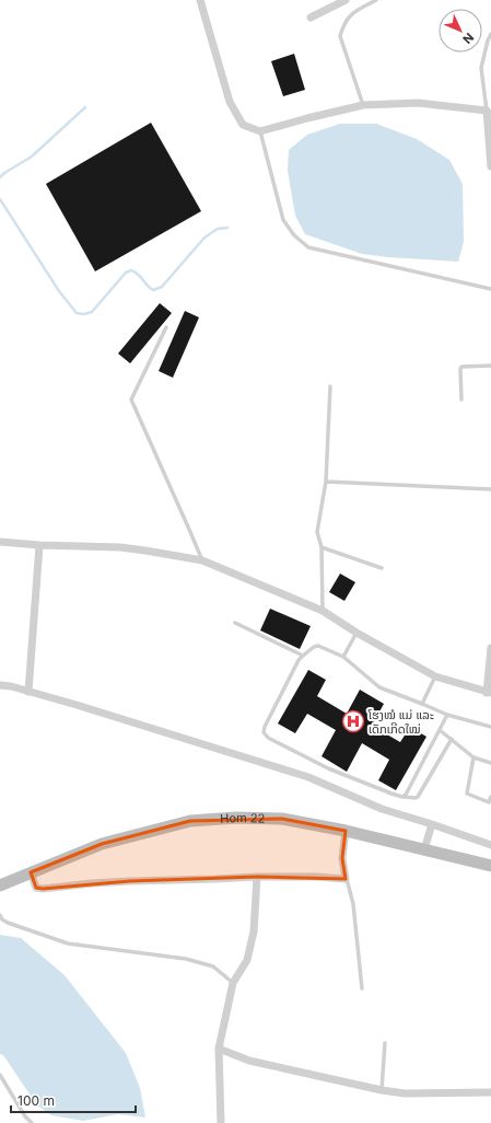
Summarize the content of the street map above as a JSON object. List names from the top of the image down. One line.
{"streets":{"street":["Hom 22"]},"places":{"hospital":["ໂຮງໝໍ ແມ່ ແລະ ເດັກເກີດໃໝ່"]},"scale_bar":"100 m","north":"bottom right"}
